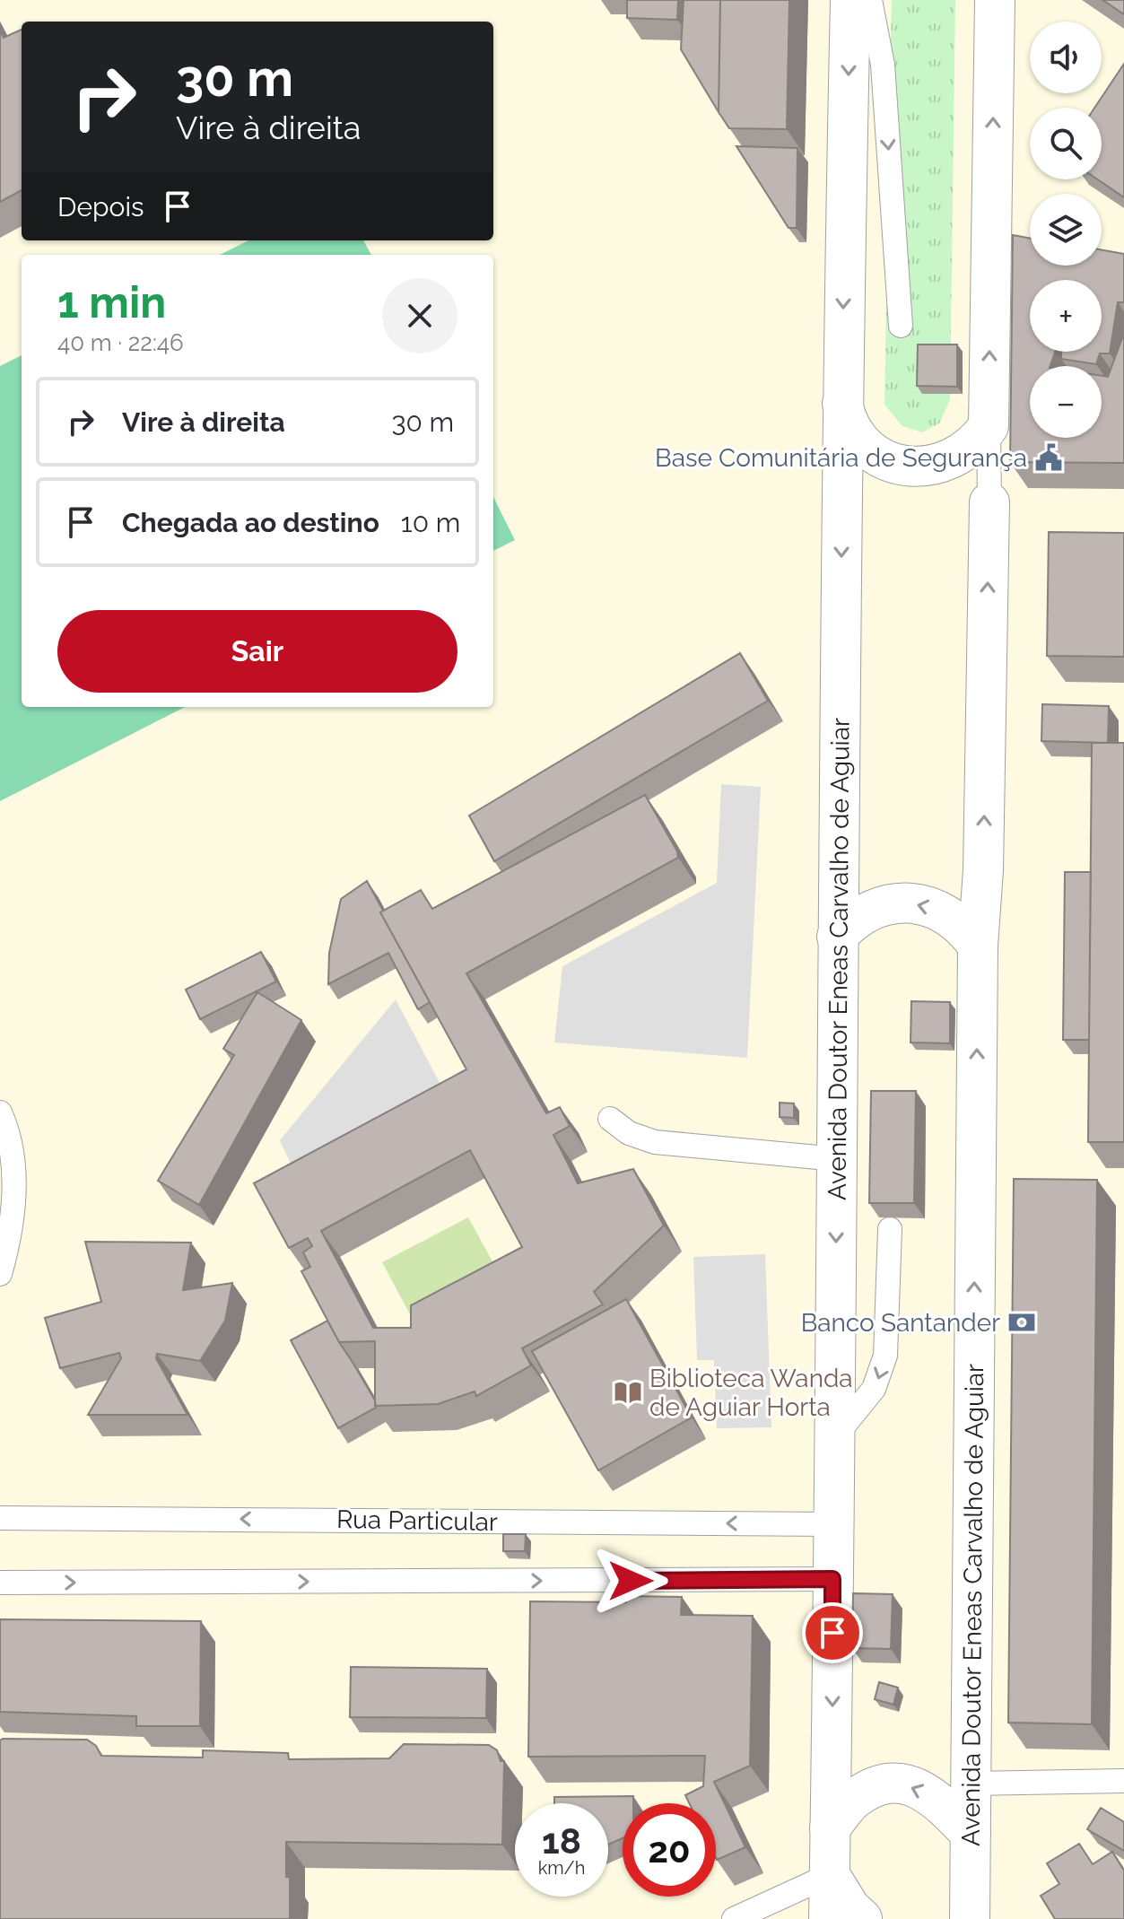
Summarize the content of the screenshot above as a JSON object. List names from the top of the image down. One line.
{"streets":{"street":["Avenida Doutor Eneas Carvalho de Aguiar"],"lane":["Rua Particular"]},"crossings":[["Avenida Doutor Eneas Carvalho de Aguiar","Rua Particular"]],"places":{"public building":["Base Comunitária de Segurança"],"bank":["Banco Santander"],"library":["Biblioteca Wanda de Aguiar Horta"]},"page":{"map_buttons":["+","−"],"turn":["30 m","Vire à direita"],"then":"Depois","heading":["1 min","40 m · 22:46"],"list":[{"name":"Vire à direita","value":"30 m"},{"name":"Chegada ao destino","value":"10 m"}],"buttons":"Sair","speed":"18 km/h","limit":"20"}}
